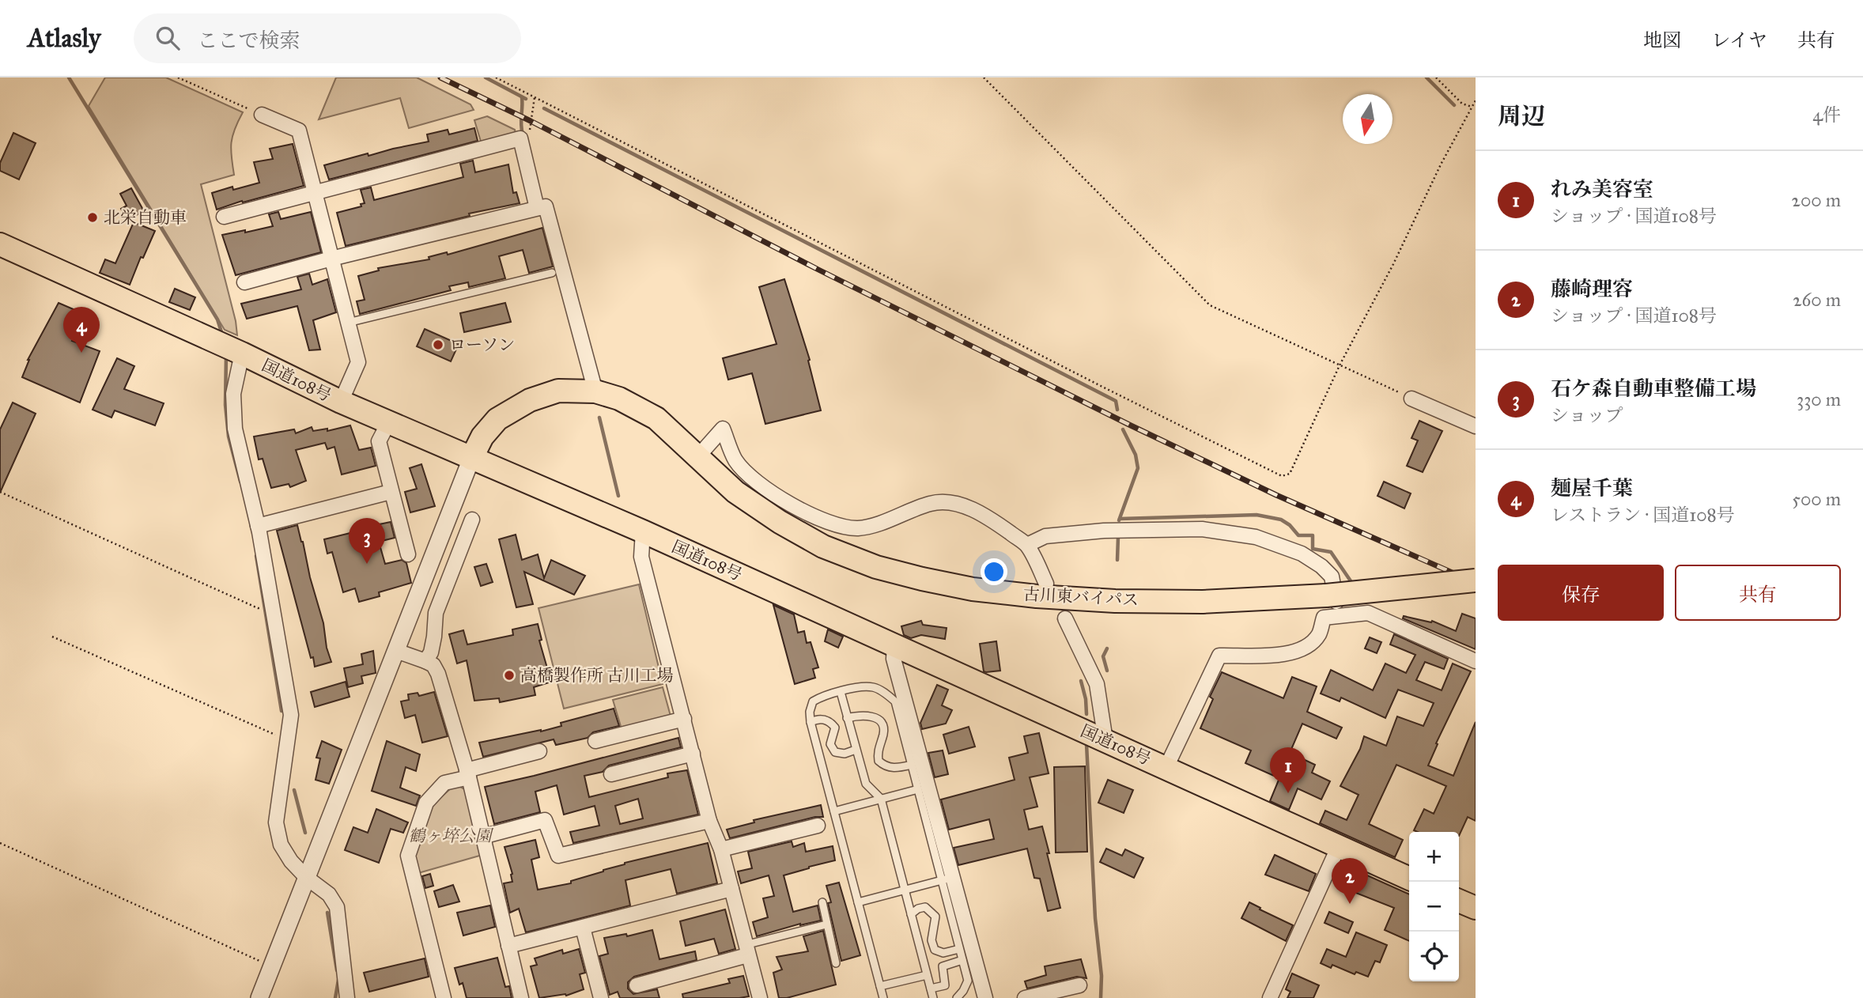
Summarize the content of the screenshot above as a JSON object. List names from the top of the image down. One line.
{"streets":{"highway":["国道108号","古川東バイパス"]},"crossings":[["国道108号","古川東バイパス"]],"parks":["鶴ヶ埣公園"],"places":["北栄自動車","ローソン","高橋製作所 古川工場"],"north":"bottom","page":{"header":"Atlasly","search":"ここで検索","nav":["地図","レイヤ","共有"],"heading":["周辺","4件"],"list":[{"mark":"1","name":"れみ美容室","note":"ショップ · 国道108号","value":"200 m"},{"mark":"2","name":"藤崎理容","note":"ショップ · 国道108号","value":"260 m"},{"mark":"3","name":"石ケ森自動車整備工場","note":"ショップ","value":"330 m"},{"mark":"4","name":"麺屋千葉","note":"レストラン · 国道108号","value":"500 m"}],"pins":["4","3","1","2"],"buttons":["保存","共有"],"map_buttons":["+","−"]}}
